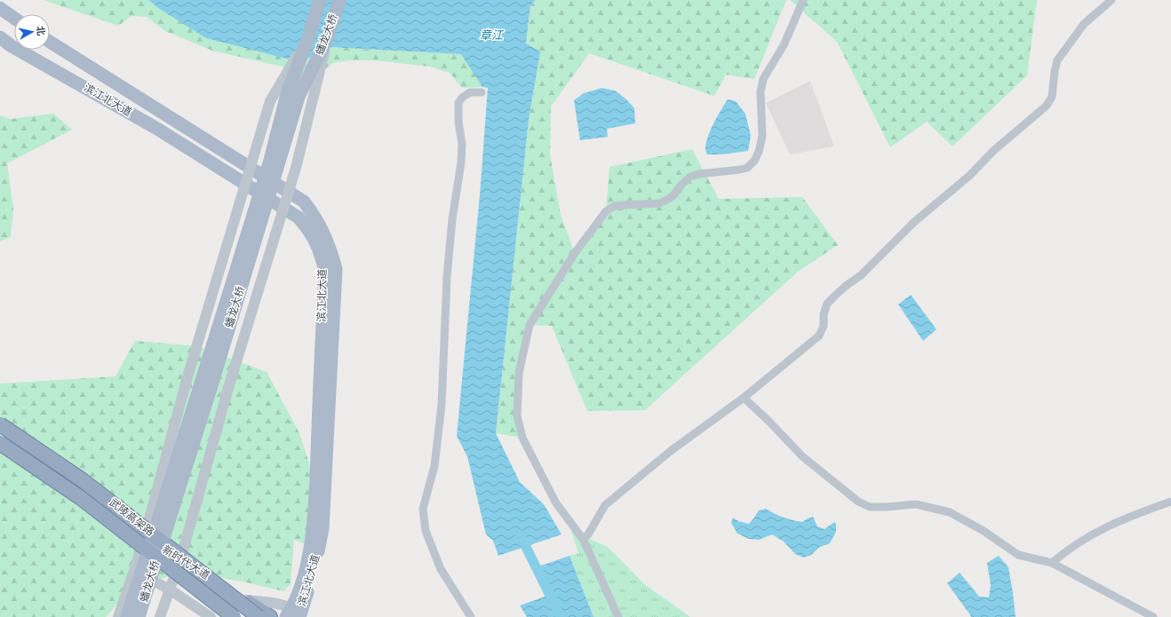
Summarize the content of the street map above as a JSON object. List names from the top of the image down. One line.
{"streets":{"highway":["武陵高架路"],"main road":["蟠龙大桥","滨江北大道"],"street":["新时代大道"]},"water":["章江"],"north":"right"}
